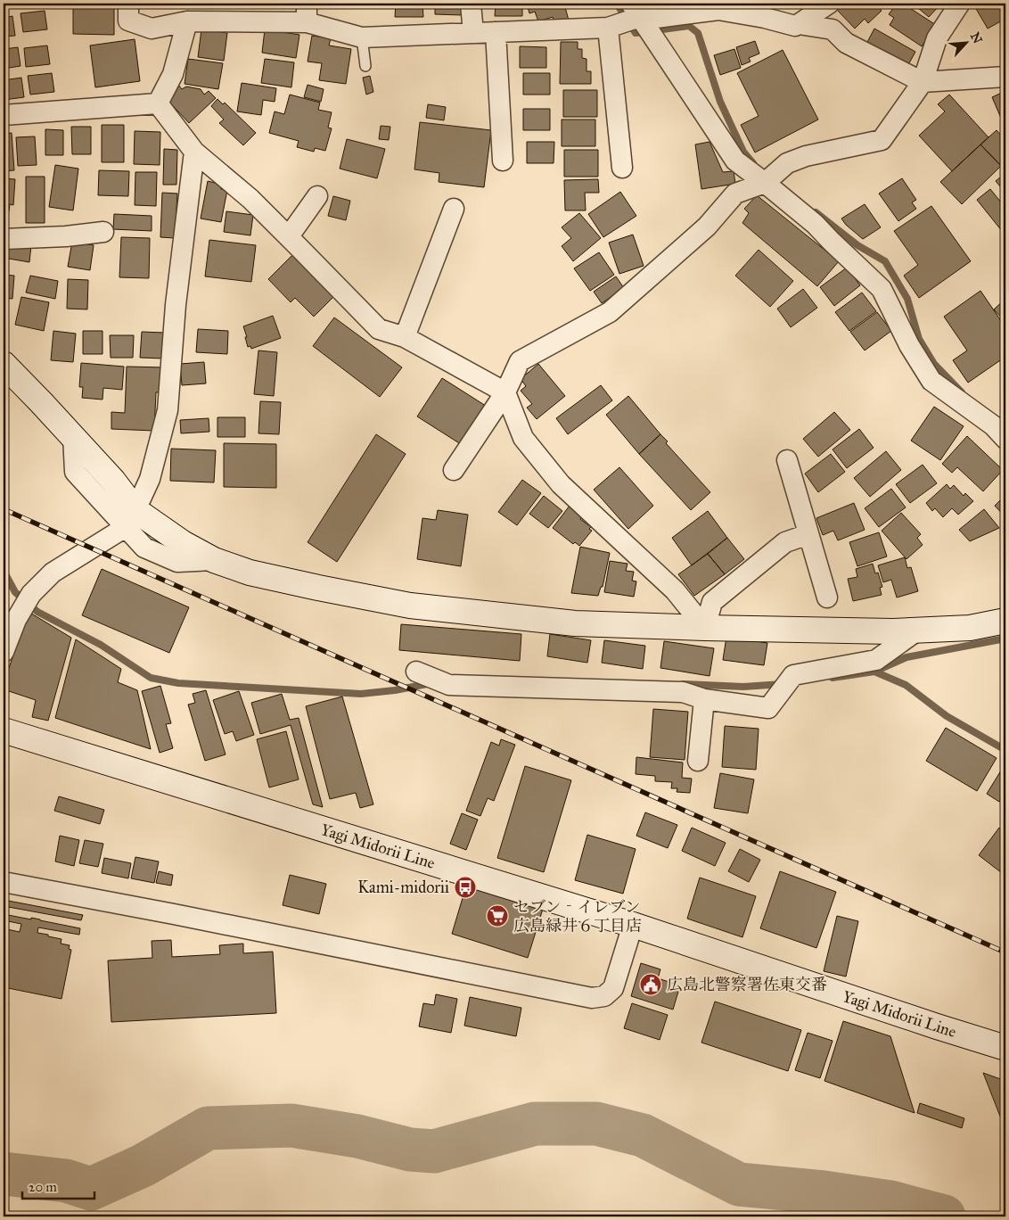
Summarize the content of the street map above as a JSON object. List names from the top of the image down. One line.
{"streets":{"street":["Yagi Midorii Line"]},"places":{"bus stop":["Kami-midorii"],"supermarket":["セブン‐イレブン 広島緑井６丁目店"],"public building":["広島北警察署佐東交番"]},"scale_bar":"20 m","north":"top right"}
